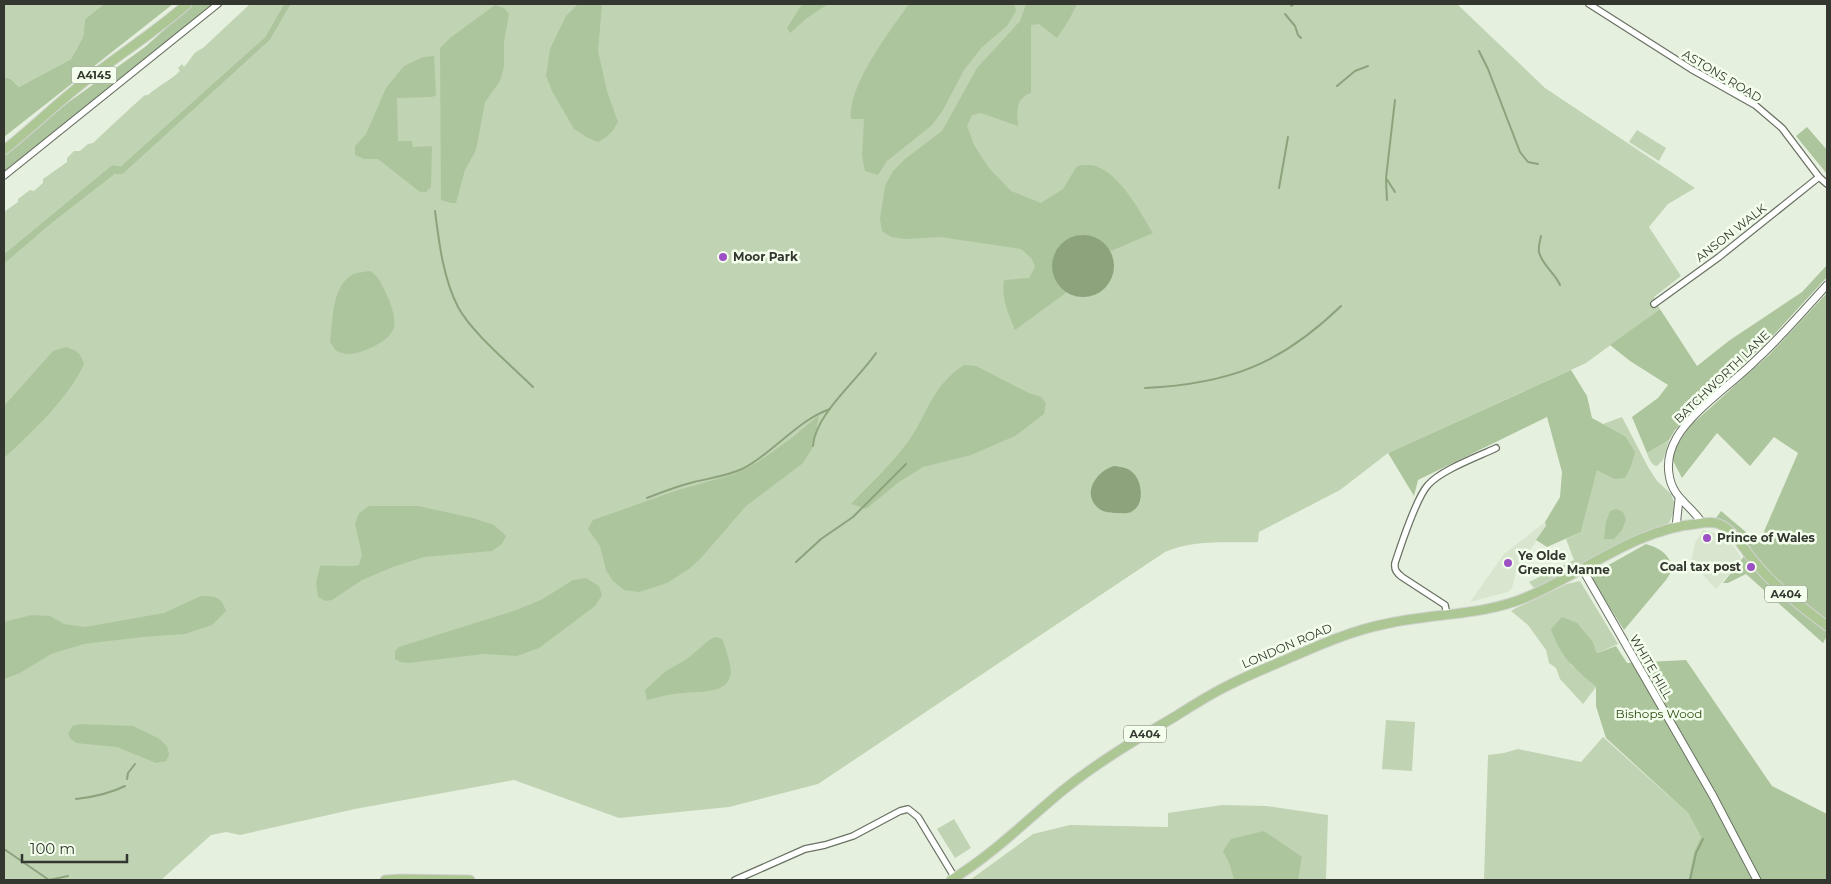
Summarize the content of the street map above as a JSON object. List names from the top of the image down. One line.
{"streets":{"main road":["A4145","A404","LONDON ROAD"],"street":["ASTONS ROAD","ANSON WALK","BATCHWORTH LANE","WHITE HILL"]},"crossings":[["ASTONS ROAD","ANSON WALK"],["BATCHWORTH LANE","A404"],["BATCHWORTH LANE","LONDON ROAD"],["A404","LONDON ROAD"],["LONDON ROAD","WHITE HILL"]],"parks":["Bishops Wood"],"places":["Moor Park","Prince of Wales","Ye Olde Greene Manne","Coal tax post"],"scale_bar":"100 m"}
